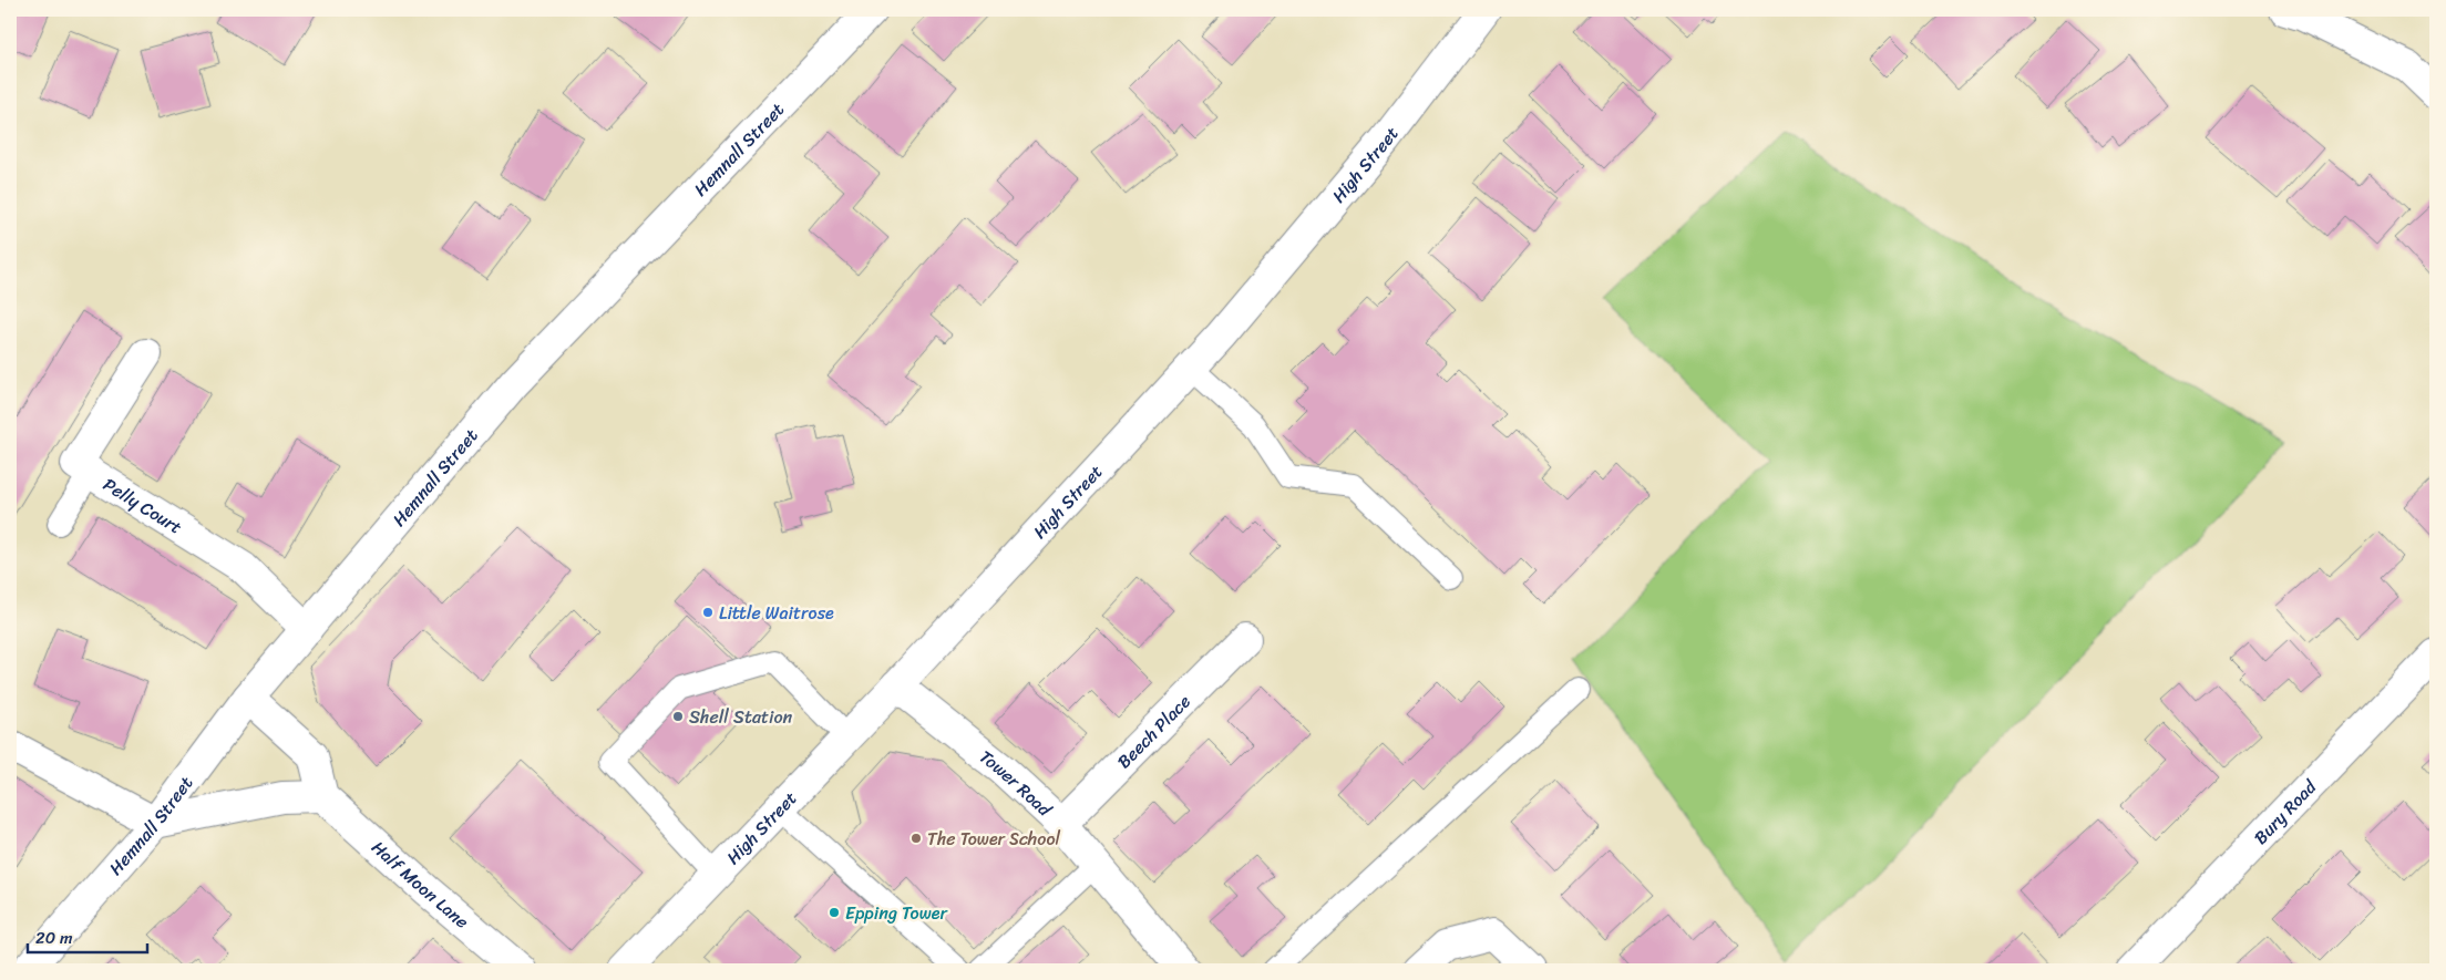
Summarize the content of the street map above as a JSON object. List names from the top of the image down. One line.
{"streets":{"street":["Hemnall Street","High Street","Pelly Court","Beech Place","Tower Road","Bury Road","Half Moon Lane"]},"crossings":[["Hemnall Street","Pelly Court"],["High Street","Tower Road"],["Beech Place","Tower Road"]],"places":["Little Waitrose","Shell Station","The Tower School","Epping Tower"],"scale_bar":"20 m"}
